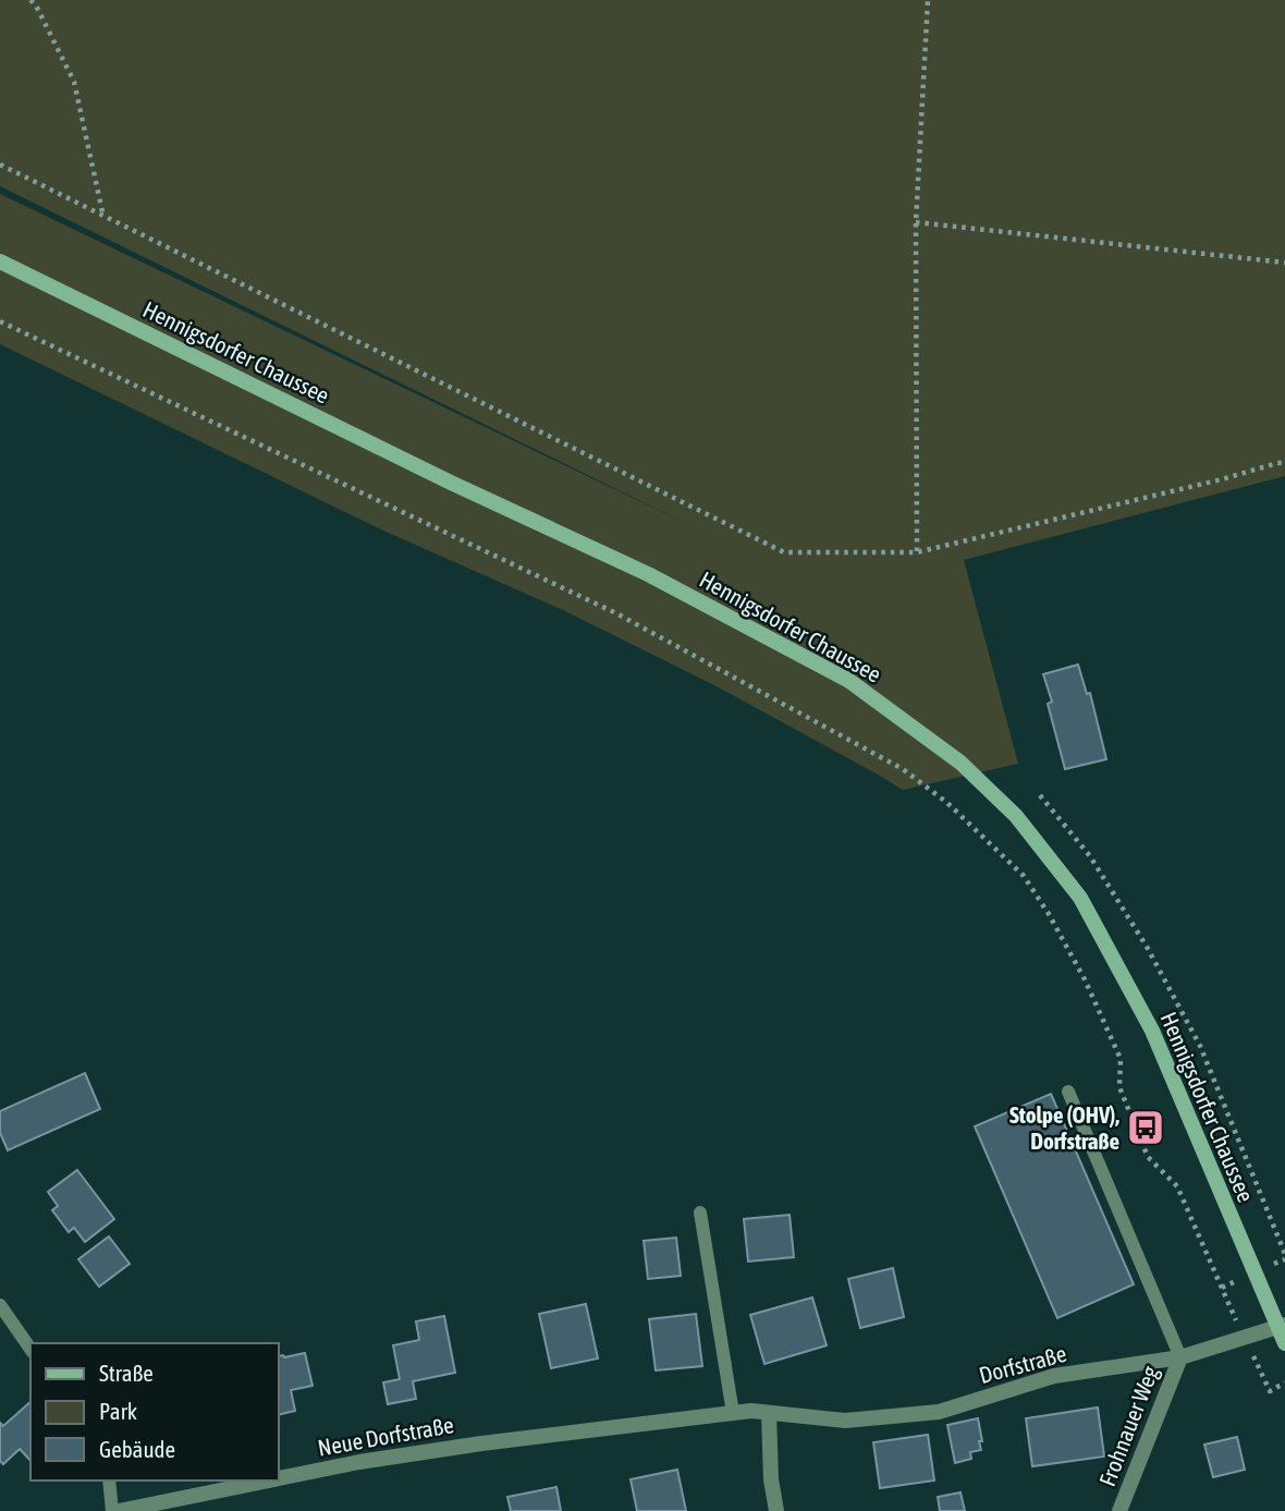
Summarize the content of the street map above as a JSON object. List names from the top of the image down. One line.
{"streets":{"main road":["Hennigsdorfer Chaussee"],"street":["Dorfstraße","Frohnauer Weg","Neue Dorfstraße"]},"crossings":[["Hennigsdorfer Chaussee","Dorfstraße"],["Dorfstraße","Frohnauer Weg"],["Dorfstraße","Neue Dorfstraße"]],"places":{"bus stop":["Stolpe (OHV), Dorfstraße"]},"legend":["Straße","Park","Gebäude"]}
